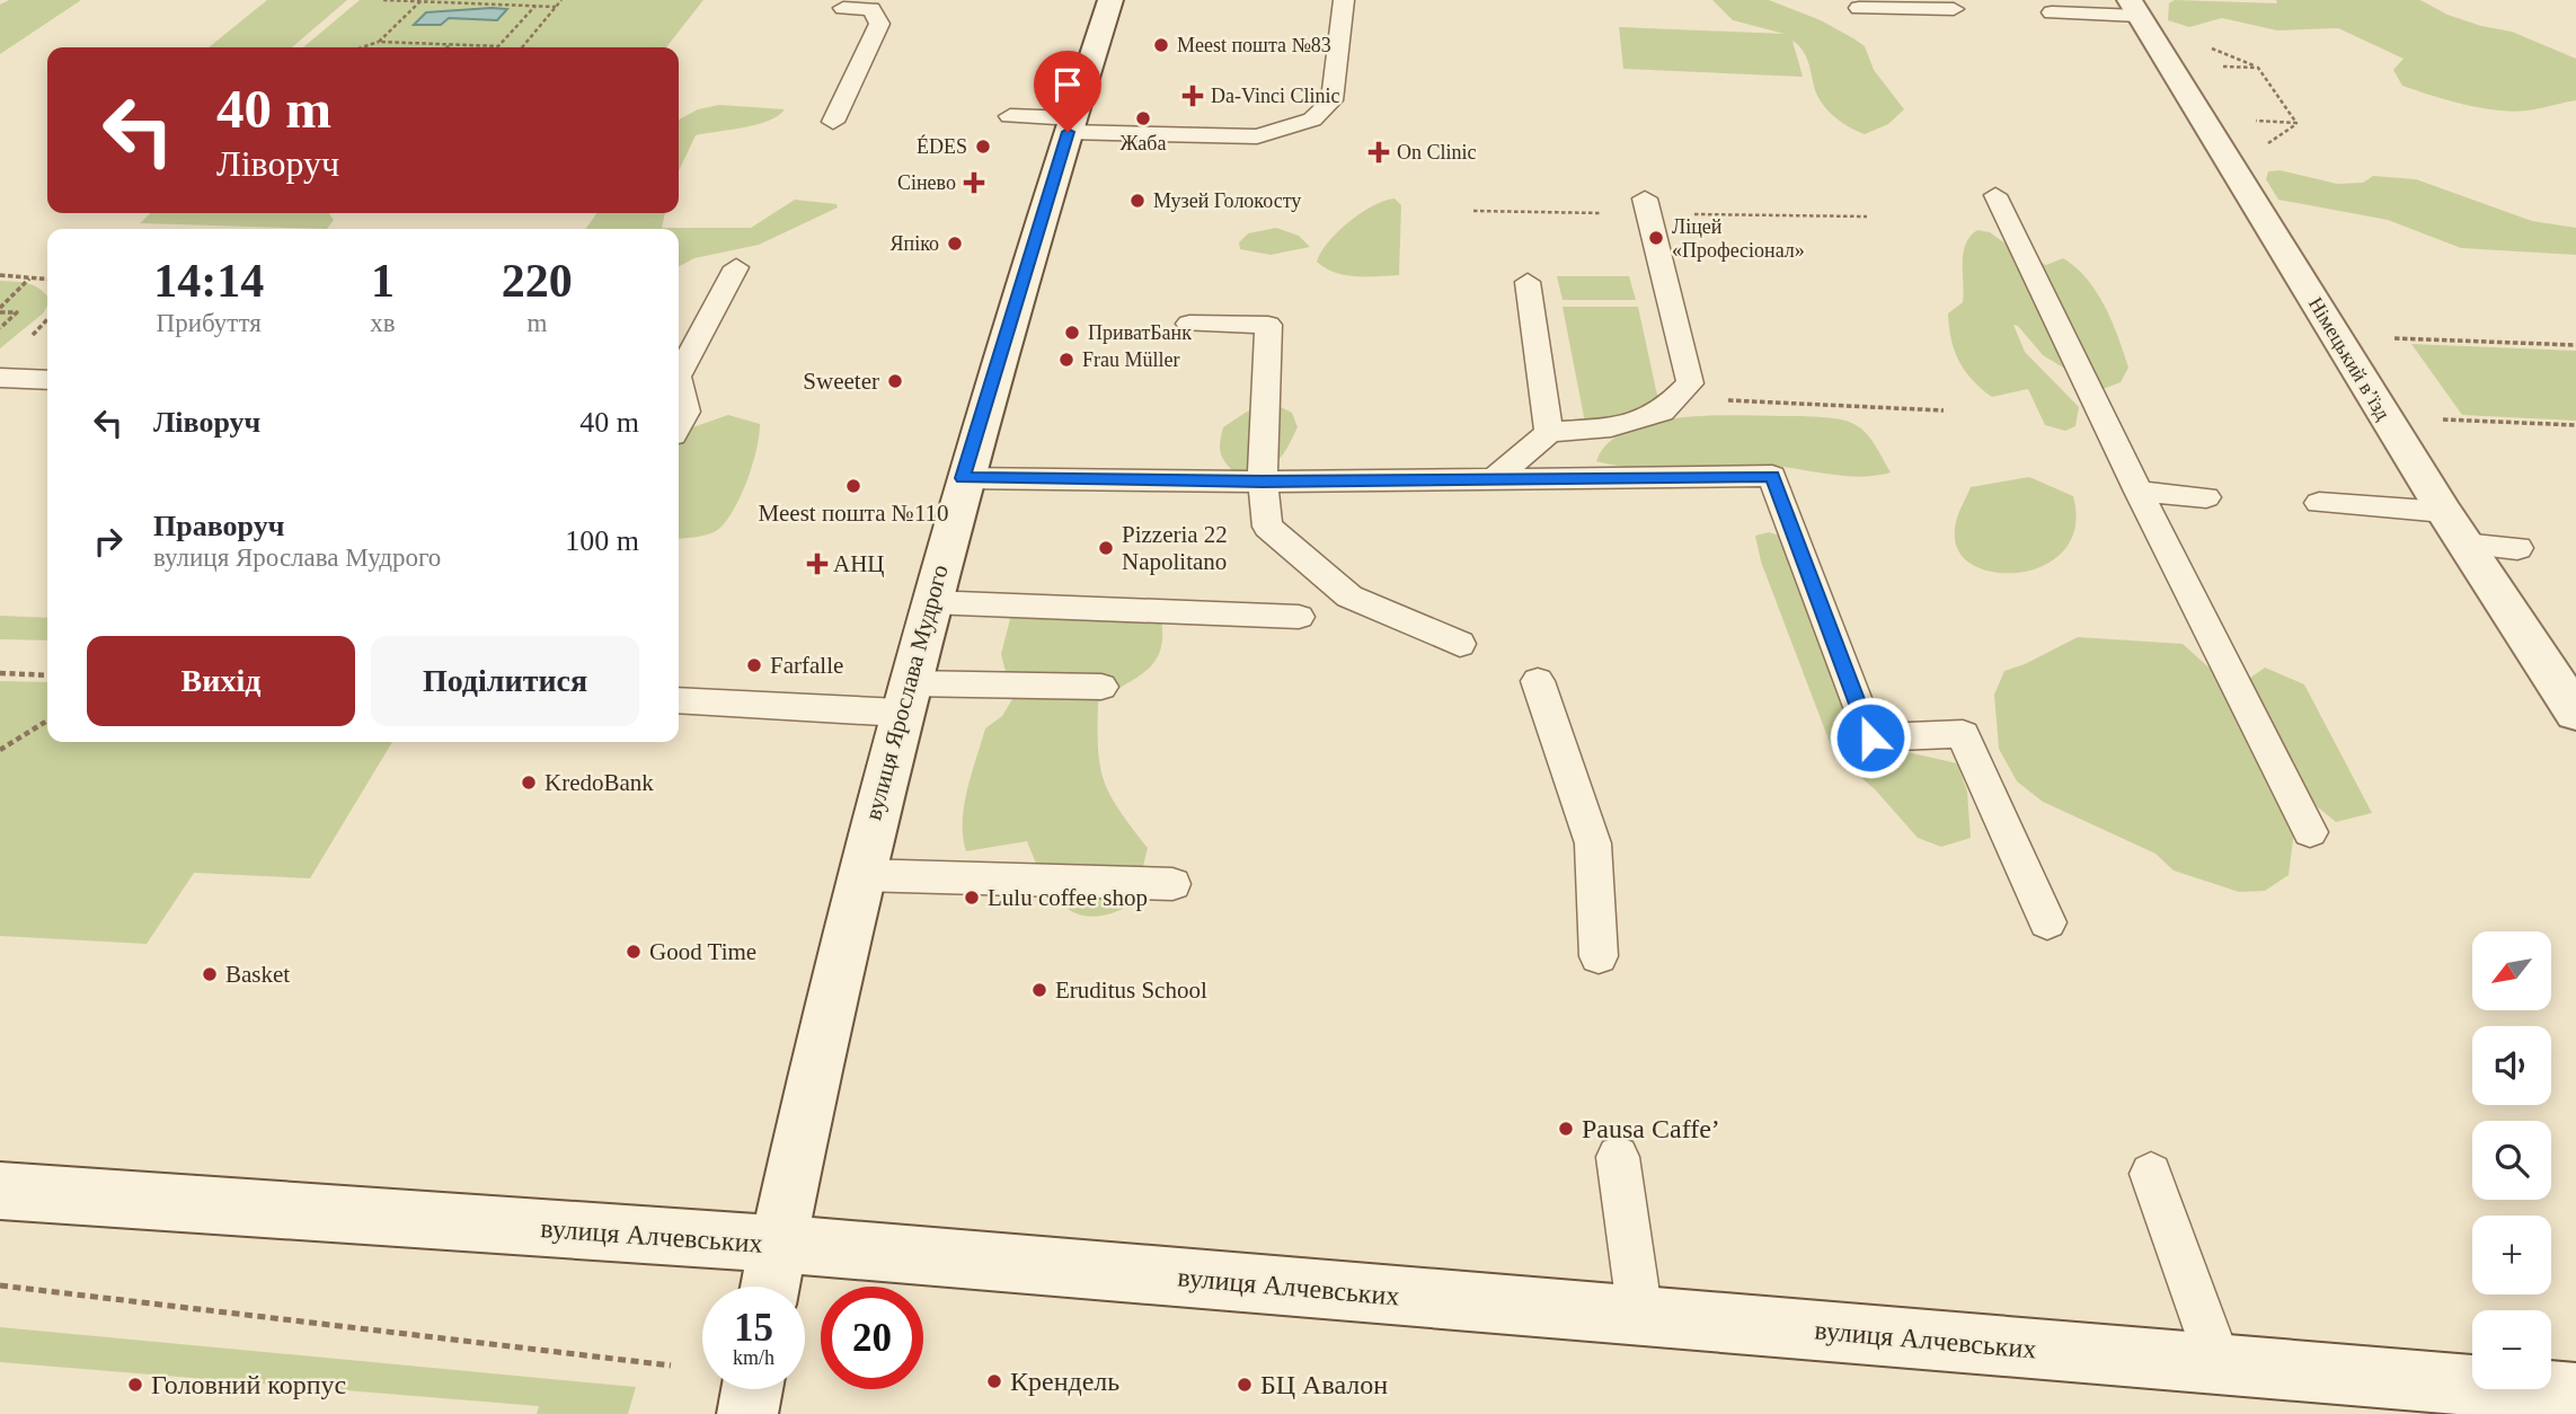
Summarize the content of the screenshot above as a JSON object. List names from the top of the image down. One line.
{"streets":{"street":["Німецький в’їзд","вулиця Ярослава Мудрого","вулиця Алчевських"]},"crossings":[["вулиця Ярослава Мудрого","вулиця Алчевських"]],"places":{"other":["Meest пошта №83","Жаба","ÉDES","Музей Голокосту","Ліцей «Професіонал»","Япіко","ПриватБанк","Frau Müller","Sweeter","Meest пошта №110","Pizzeria 22 Napolitano","Farfalle","KredoBank","Lulu coffee shop","Good Time","Basket","Eruditus School","Pausa Caffe’","Крендель","Головний корпус","БЦ Авалон"],"health":["Da-Vinci Сlinic","On Clinic","Сінево","АНЦ"]},"north":"bottom left","page":{"turn":["40 m","Ліворуч"],"eta":["14:14","Прибуття","1","хв","220","m"],"list":[{"name":"Ліворуч","value":"40 m"},{"name":"Праворуч","note":"вулиця Ярослава Мудрого","value":"100 m"}],"buttons":["Вихід","Поділитися"],"map_buttons":["+","−"],"speed":"15 km/h","limit":"20"}}
